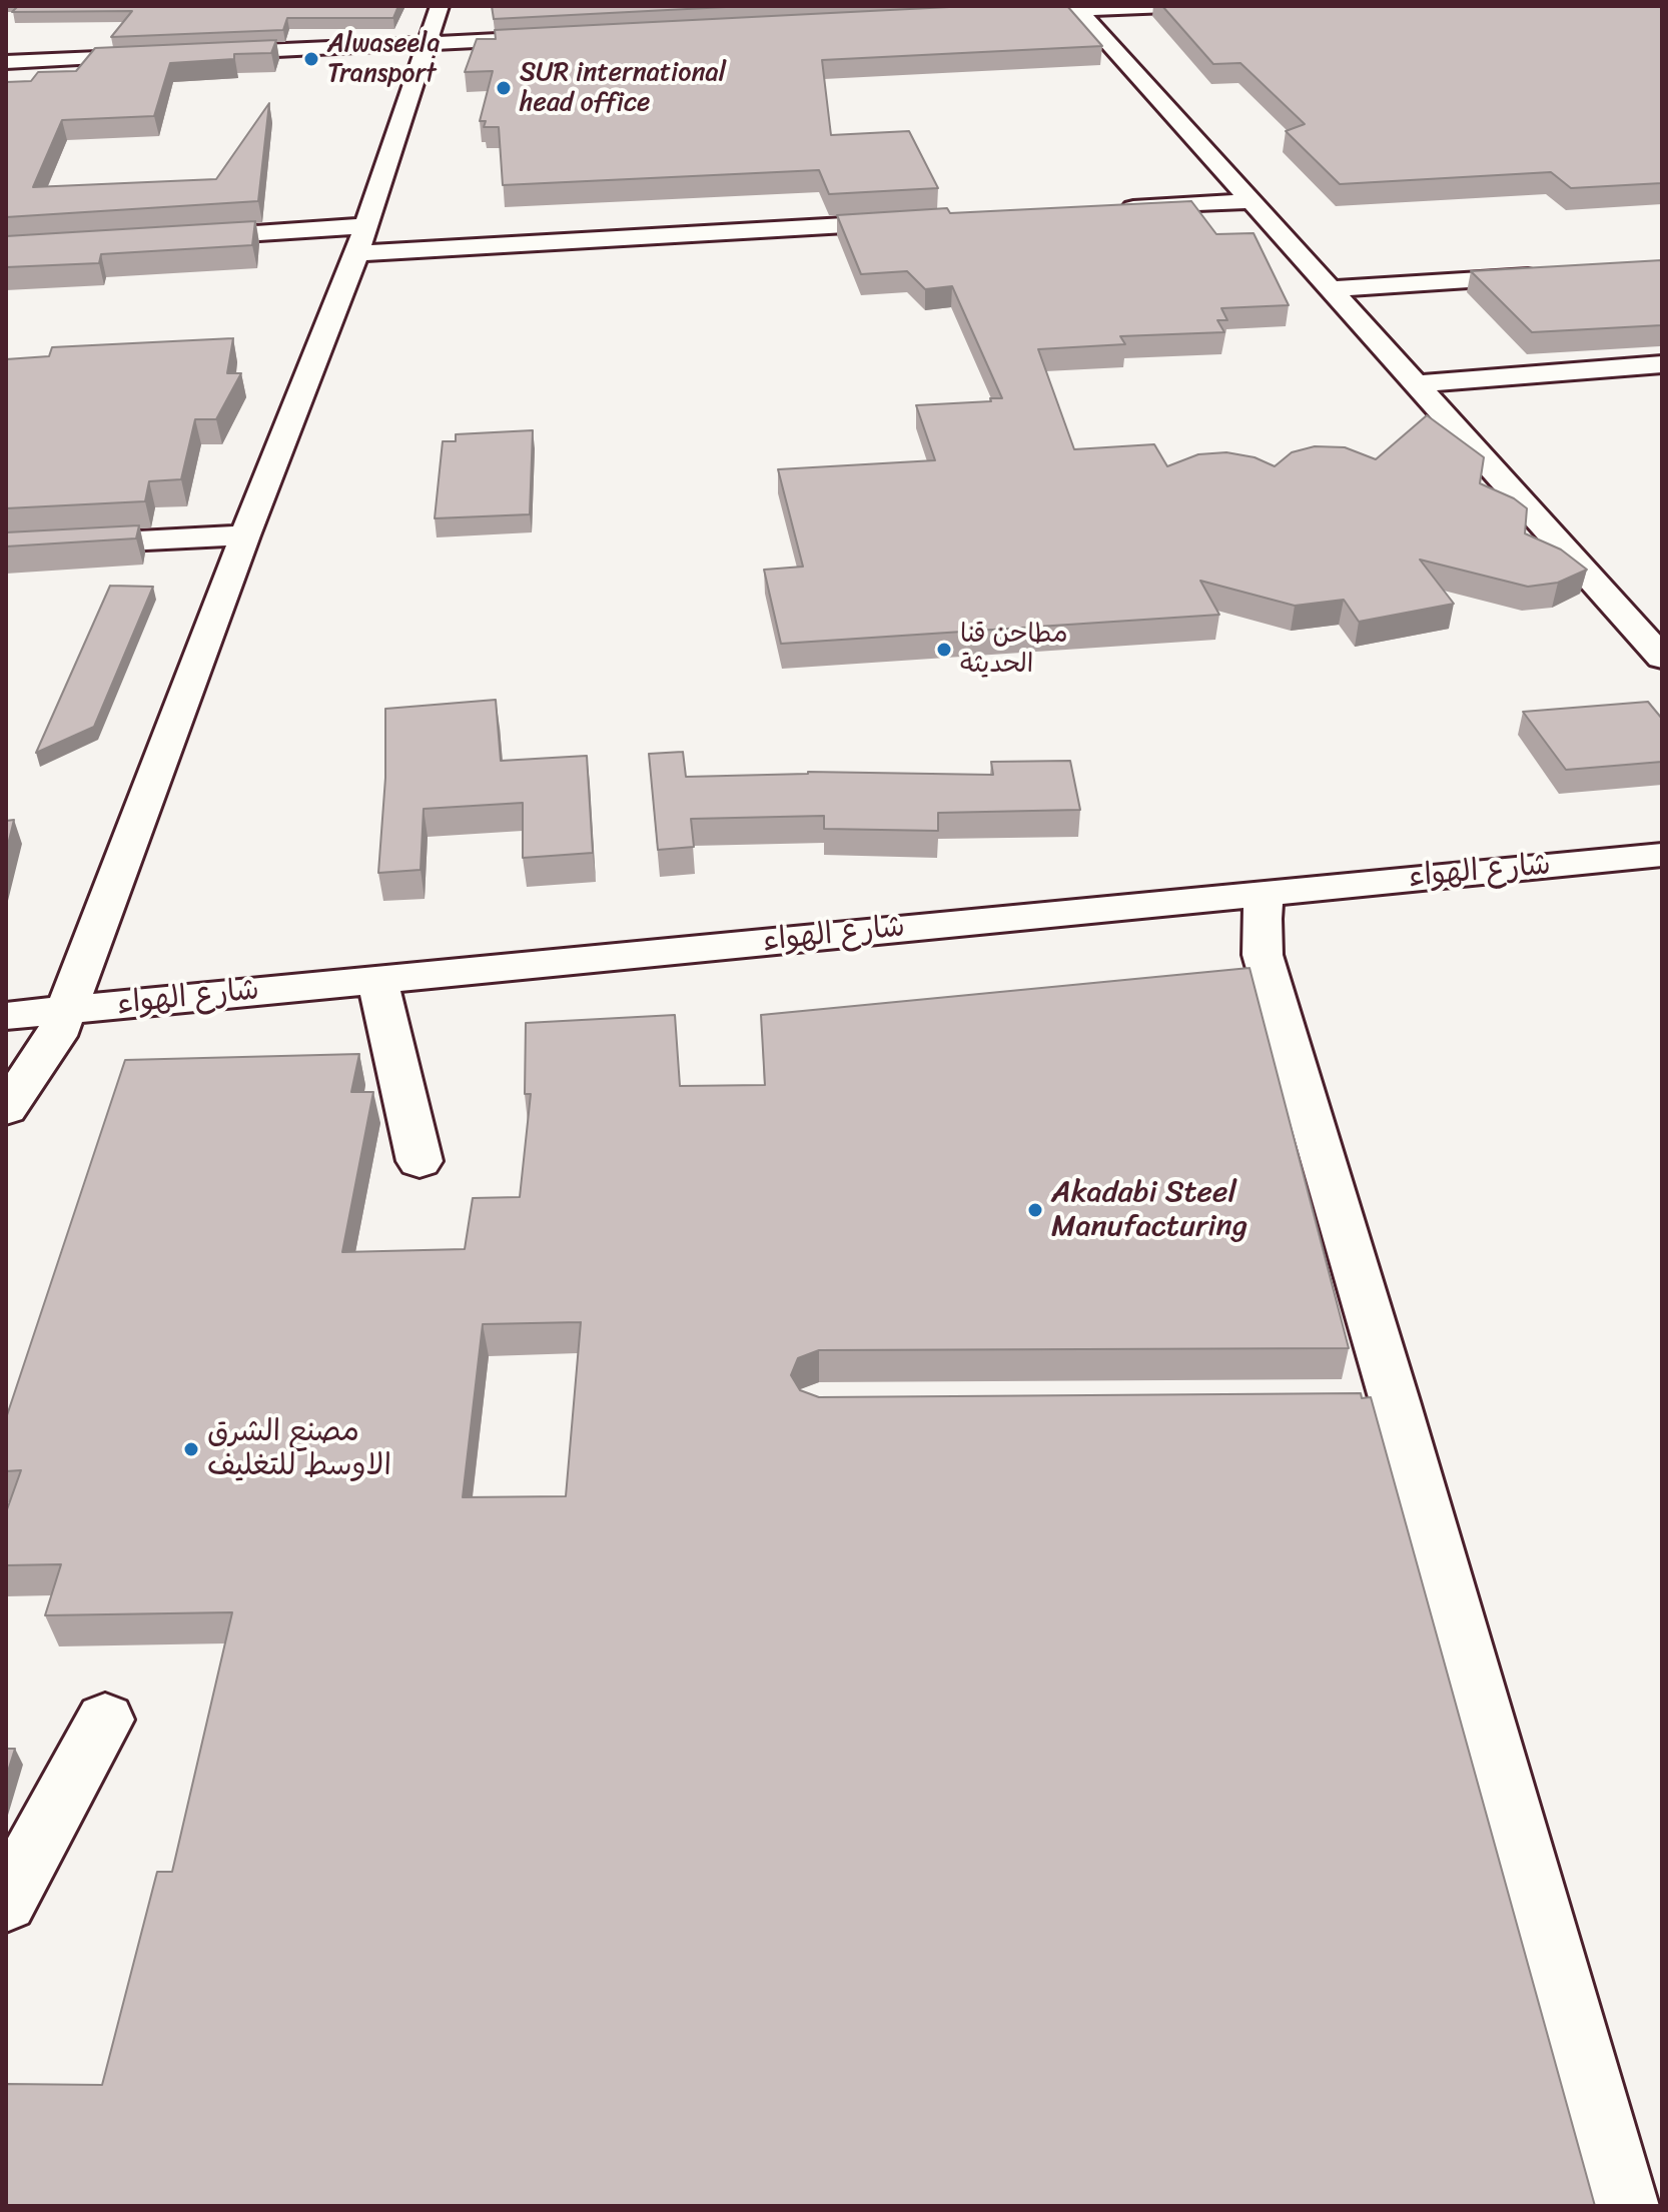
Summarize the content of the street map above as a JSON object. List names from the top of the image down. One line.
{"streets":{"street":["شارع الهواء"]},"places":["Alwaseela Transport","SUR international head office","مطاحن قنا الحديثة","Akadabi Steel Manufacturing","مصنع الشرق الاوسط للتغليف"]}
